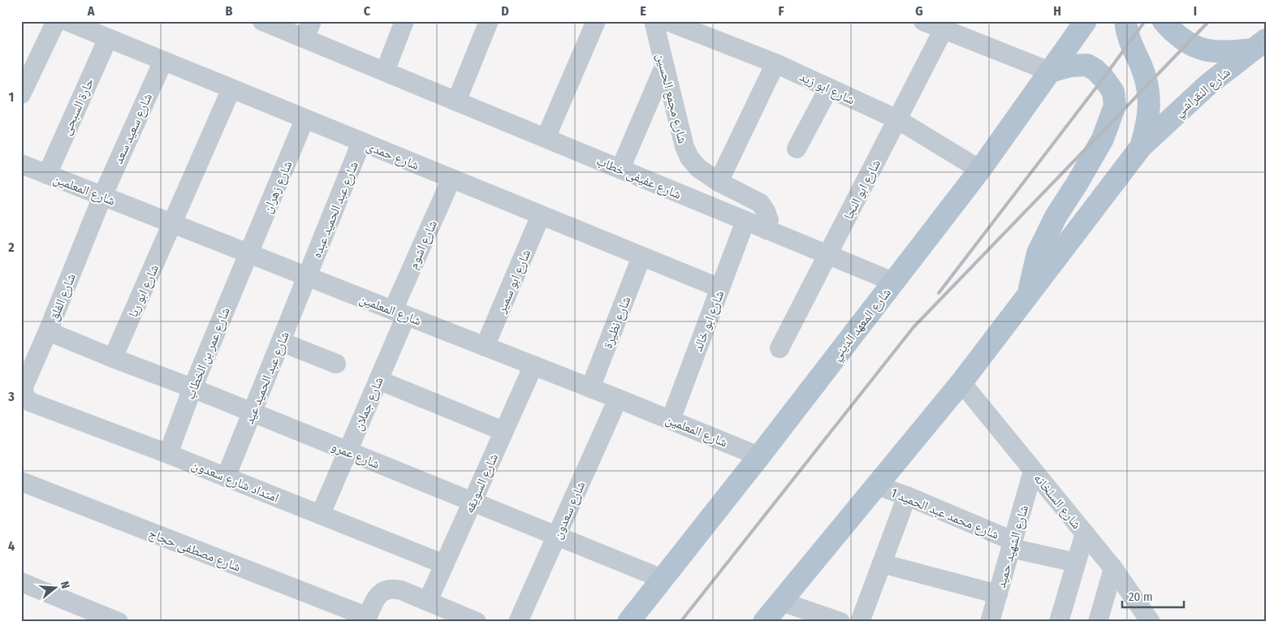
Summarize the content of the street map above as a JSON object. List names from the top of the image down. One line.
{"streets":{"main road":["شارع النقراشي","شارع المعهد الديني"],"street":["شارع ابو زيد","شارع مجمع الحسين","حارة السبحى","شارع سعيد سعد","شارع حمدى","شارع عفيفى خطاب","شارع زهران","شارع المعلمين","شارع ابو النجا","شارع عبد الحميد عبده","شارع اشوم","شارع ابو سمير","شارع ابو ريا","شارع الفلق","شارع ابو خالد","شارع نظيرة","شارع عمر بن الخطاب","شارع عبد الحميد عيد","شارع جملان","شارع عمرو","امتداد شارع سعدون","شارع السويقه","شارع السلخانه","شارع سعدون","شارع محمد عبد الحميد 1","شارع الشهيد حميد","شارع مصطفى حجاج"]},"crossings":[["شارع ابو زيد","شارع ابو النجا"],["شارع ابو زيد","شارع المعهد الديني"],["شارع مجمع الحسين","شارع عفيفى خطاب"],["حارة السبحى","شارع حمدى"],["حارة السبحى","شارع المعلمين"],["شارع سعيد سعد","شارع حمدى"],["شارع سعيد سعد","شارع المعلمين"],["شارع سعيد سعد","شارع الفلق"],["شارع حمدى","شارع زهران"],["شارع حمدى","شارع عبد الحميد عبده"],["شارع حمدى","شارع اشوم"],["شارع حمدى","شارع ابو سمير"],["شارع حمدى","شارع ابو ريا"],["شارع حمدى","شارع ابو خالد"],["شارع حمدى","شارع نظيرة"],["شارع عفيفى خطاب","شارع ابو النجا"],["شارع عفيفى خطاب","شارع ابو خالد"],["شارع عفيفى خطاب","شارع المعهد الديني"],["شارع زهران","شارع المعلمين"],["شارع زهران","شارع عمر بن الخطاب"],["شارع المعلمين","شارع عبد الحميد عبده"],["شارع المعلمين","شارع اشوم"],["شارع المعلمين","شارع ابو سمير"],["شارع المعلمين","شارع ابو ريا"],["شارع المعلمين","شارع الفلق"],["شارع المعلمين","شارع ابو خالد"],["شارع المعلمين","شارع نظيرة"],["شارع المعلمين","شارع المعهد الديني"],["شارع المعلمين","شارع عمر بن الخطاب"],["شارع المعلمين","شارع عبد الحميد عيد"],["شارع المعلمين","شارع جملان"],["شارع المعلمين","شارع السويقه"],["شارع المعلمين","شارع سعدون"],["شارع عبد الحميد عبده","شارع عبد الحميد عيد"],["شارع اشوم","شارع جملان"],["شارع ابو ريا","شارع عمرو"],["شارع الفلق","شارع عمرو"],["شارع الفلق","امتداد شارع سعدون"],["شارع المعهد الديني","شارع عمرو"],["شارع عمر بن الخطاب","شارع عمرو"],["شارع عمر بن الخطاب","امتداد شارع سعدون"],["شارع عبد الحميد عيد","شارع عمرو"],["شارع عبد الحميد عيد","امتداد شارع سعدون"],["شارع جملان","شارع عمرو"],["شارع جملان","امتداد شارع سعدون"],["شارع عمرو","شارع السويقه"],["شارع عمرو","شارع سعدون"],["امتداد شارع سعدون","شارع السويقه"],["شارع السلخانه","شارع الشهيد حميد"],["شارع محمد عبد الحميد 1","شارع الشهيد حميد"]],"scale_bar":"20 m","north":"right","grid":{"columns":["A","B","C","D","E","F","G","H","I"],"rows":["1","2","3","4"]}}
